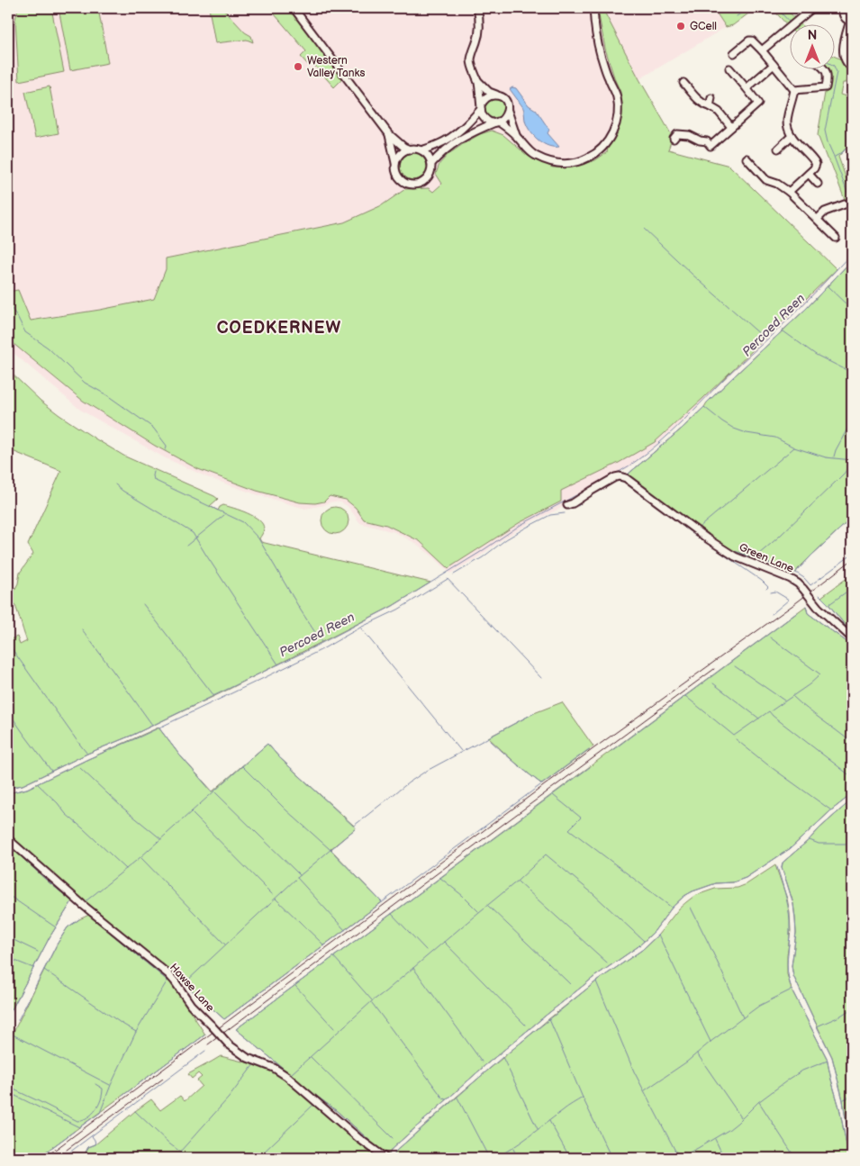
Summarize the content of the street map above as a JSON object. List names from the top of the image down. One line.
{"streets":{"street":["Green Lane","Hawse Lane"]},"districts":["COEDKERNEW"],"water":["Percoed Reen"],"places":["GCell","Western Valley Tanks"],"north":"top"}
